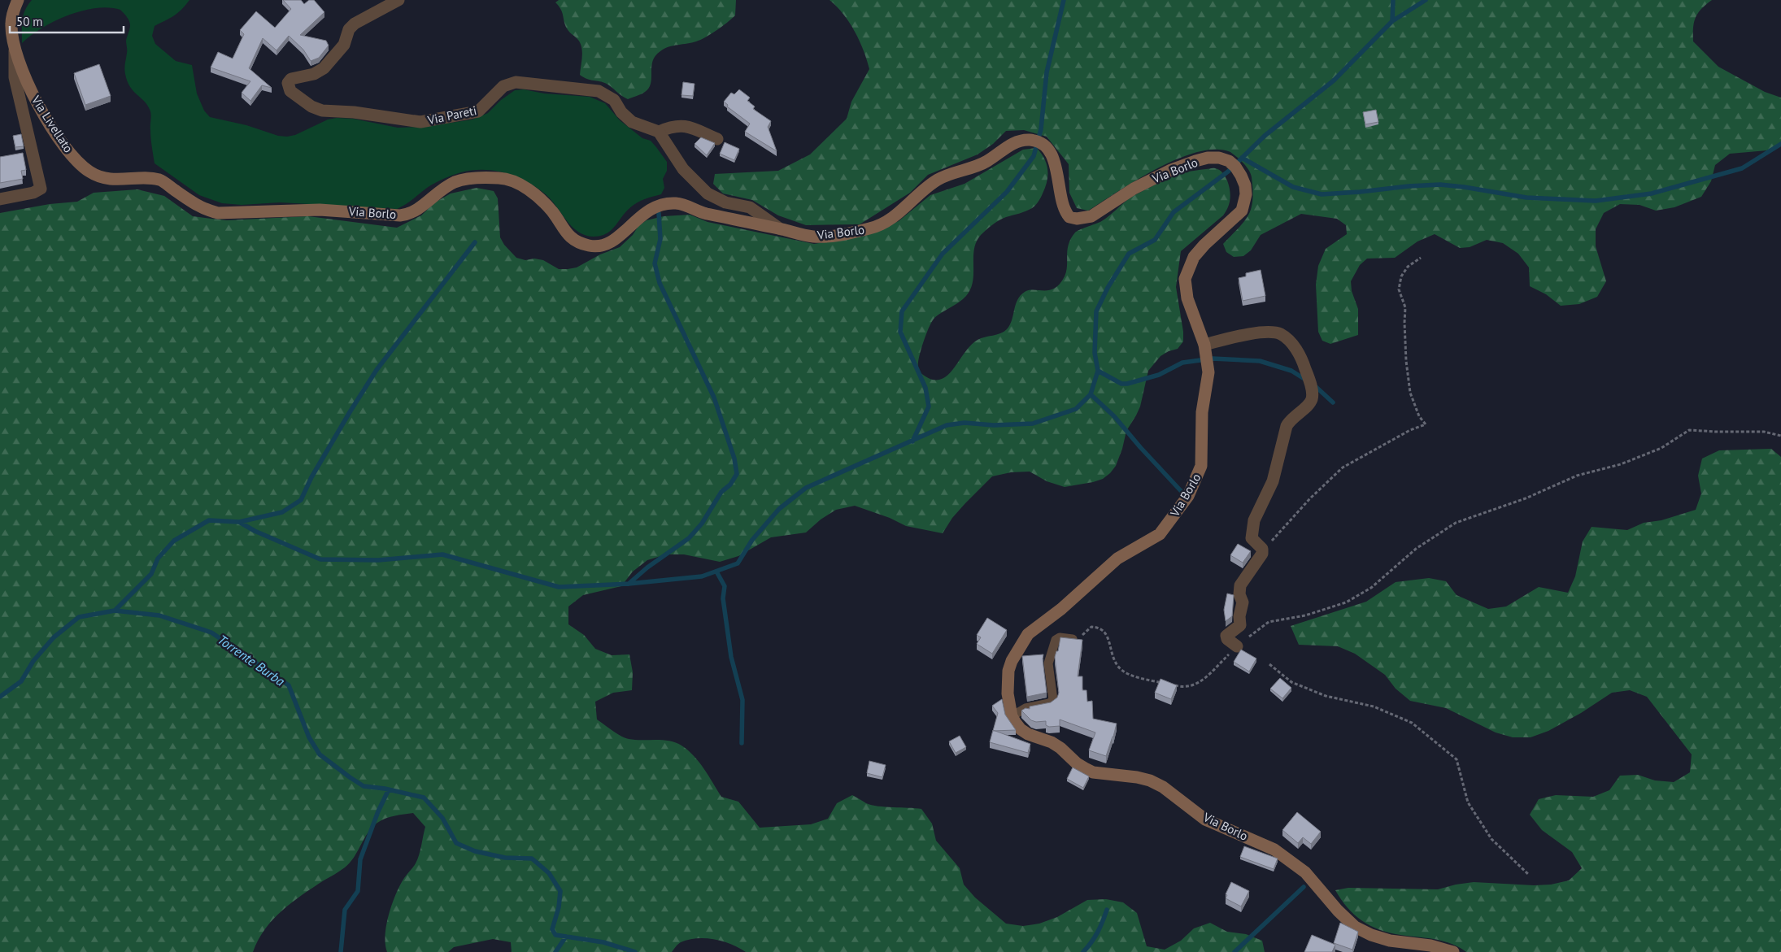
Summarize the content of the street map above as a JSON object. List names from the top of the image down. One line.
{"streets":{"main road":["Via Livellato","Via Borlo"],"street":["Via Pareti"]},"crossings":[["Via Livellato","Via Borlo"]],"water":["Torrente Burba"],"scale_bar":"50 m"}
